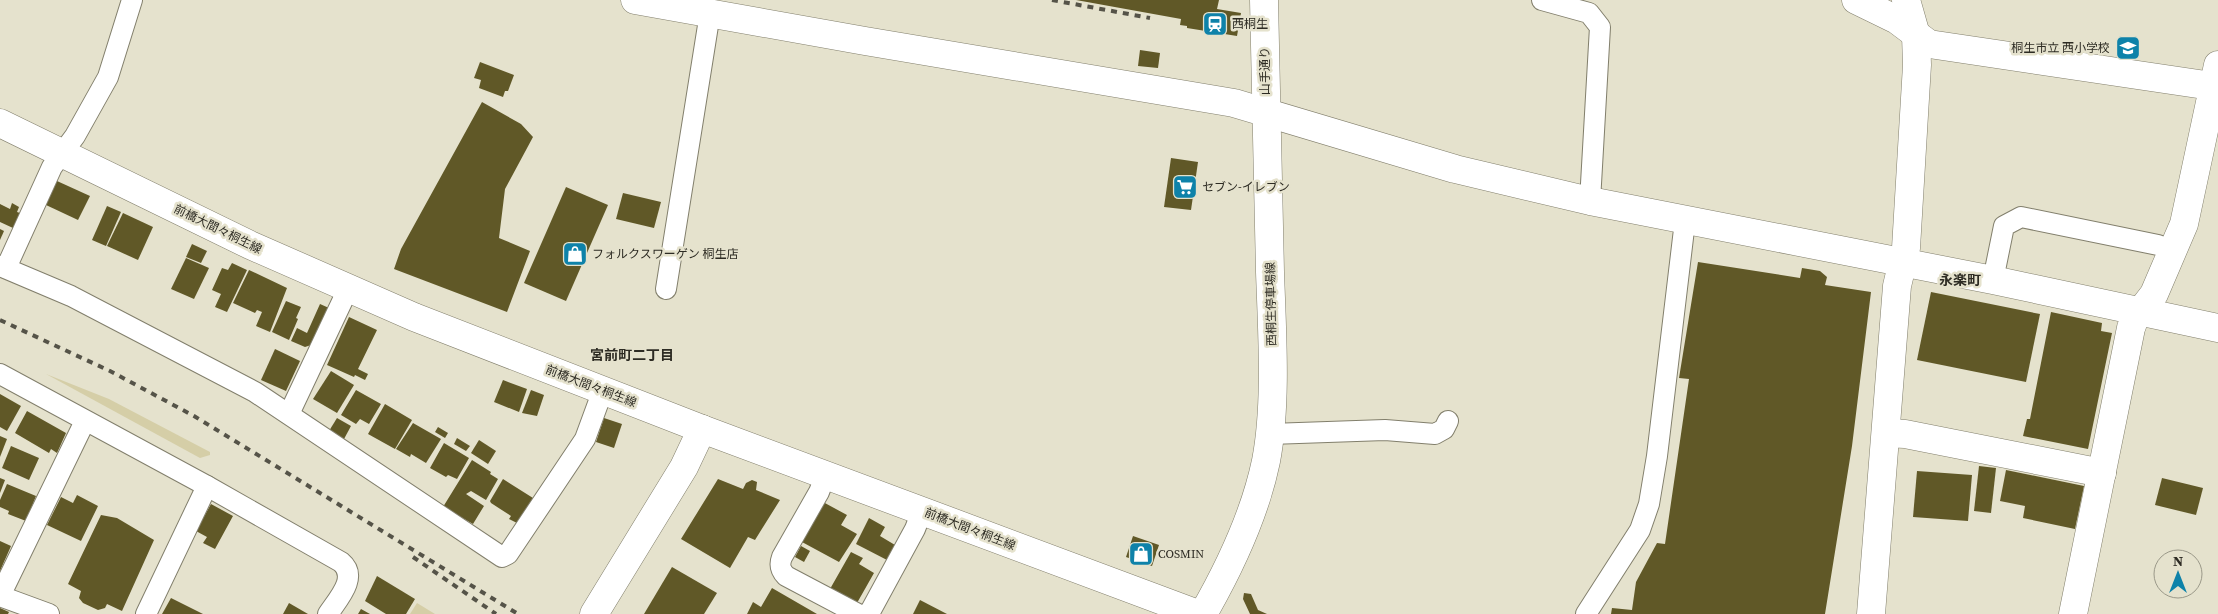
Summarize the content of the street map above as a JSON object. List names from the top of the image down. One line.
{"streets":{"street":["山手通り","前橋大間々桐生線","西桐生停車場線"]},"crossings":[["山手通り","西桐生停車場線"]],"districts":["永楽町","宮前町二丁目"],"places":{"station":["西桐生"],"school or university":["桐生市立 西小学校"],"supermarket":["セブン-イレブン"],"shop":["フォルクスワーゲン 桐生店","COSMIN"]},"north":"top"}
